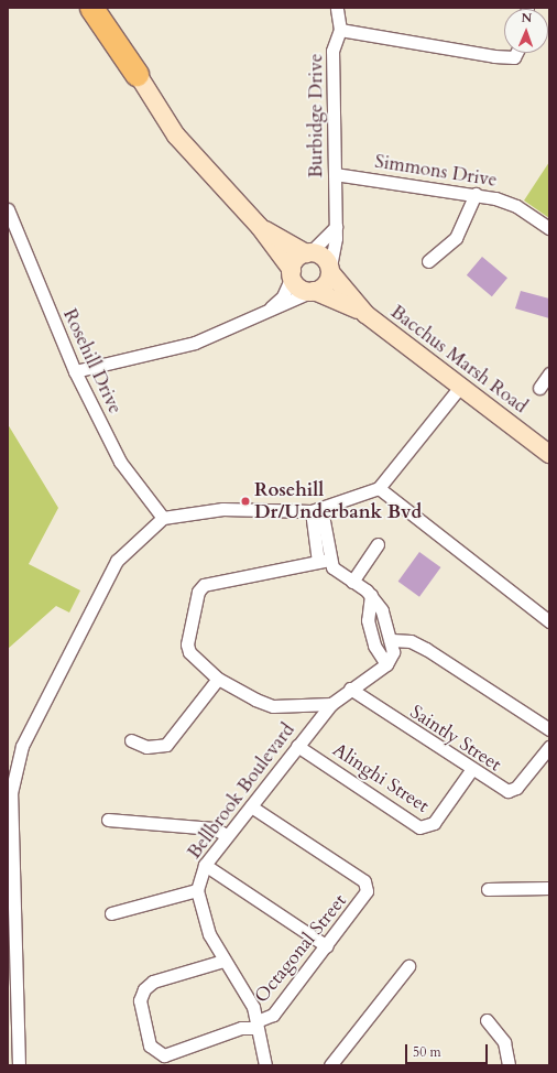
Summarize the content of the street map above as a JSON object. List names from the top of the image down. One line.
{"streets":{"main road":["Bacchus Marsh Road"],"street":["Burbidge Drive","Simmons Drive","Rosehill Drive","Saintly Street","Alinghi Street","Bellbrook Boulevard","Octagonal Street"]},"crossings":[["Burbidge Drive","Simmons Drive"],["Burbidge Drive","Bacchus Marsh Road"],["Saintly Street","Alinghi Street"],["Saintly Street","Bellbrook Boulevard"],["Alinghi Street","Bellbrook Boulevard"],["Bellbrook Boulevard","Octagonal Street"]],"places":["Rosehill Dr/Underbank Bvd"],"scale_bar":"50 m","north":"top"}
